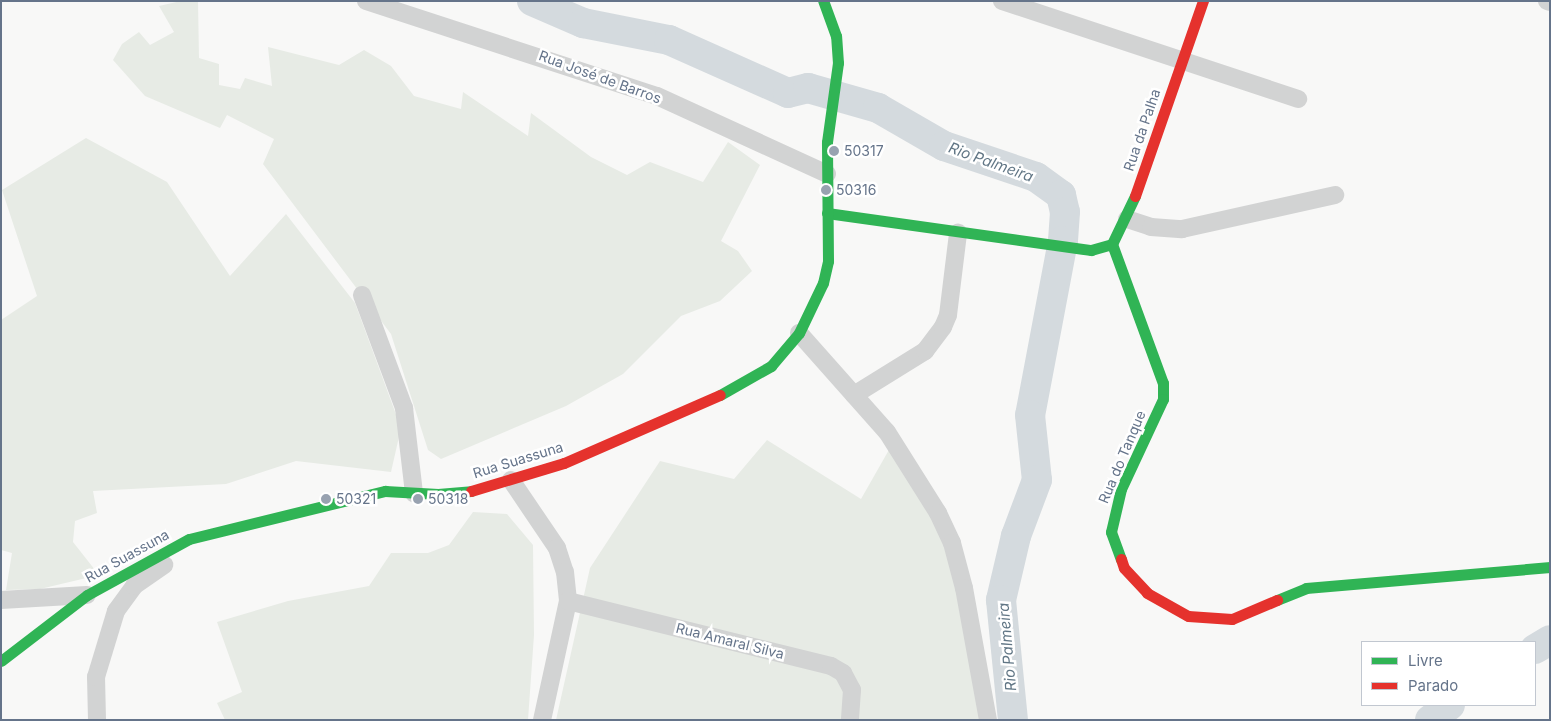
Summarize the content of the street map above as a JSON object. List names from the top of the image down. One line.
{"streets":{"street":["Rua José de Barros","Rua da Palha","Rua do Tanque","Rua Suassuna","Rua Amaral Silva"]},"crossings":[["Rua José de Barros","Rua Suassuna"],["Rua da Palha","Rua do Tanque"]],"water":["Rio Palmeira"],"places":["50317","50316","50321","50318"],"legend":["Livre","Parado"]}
